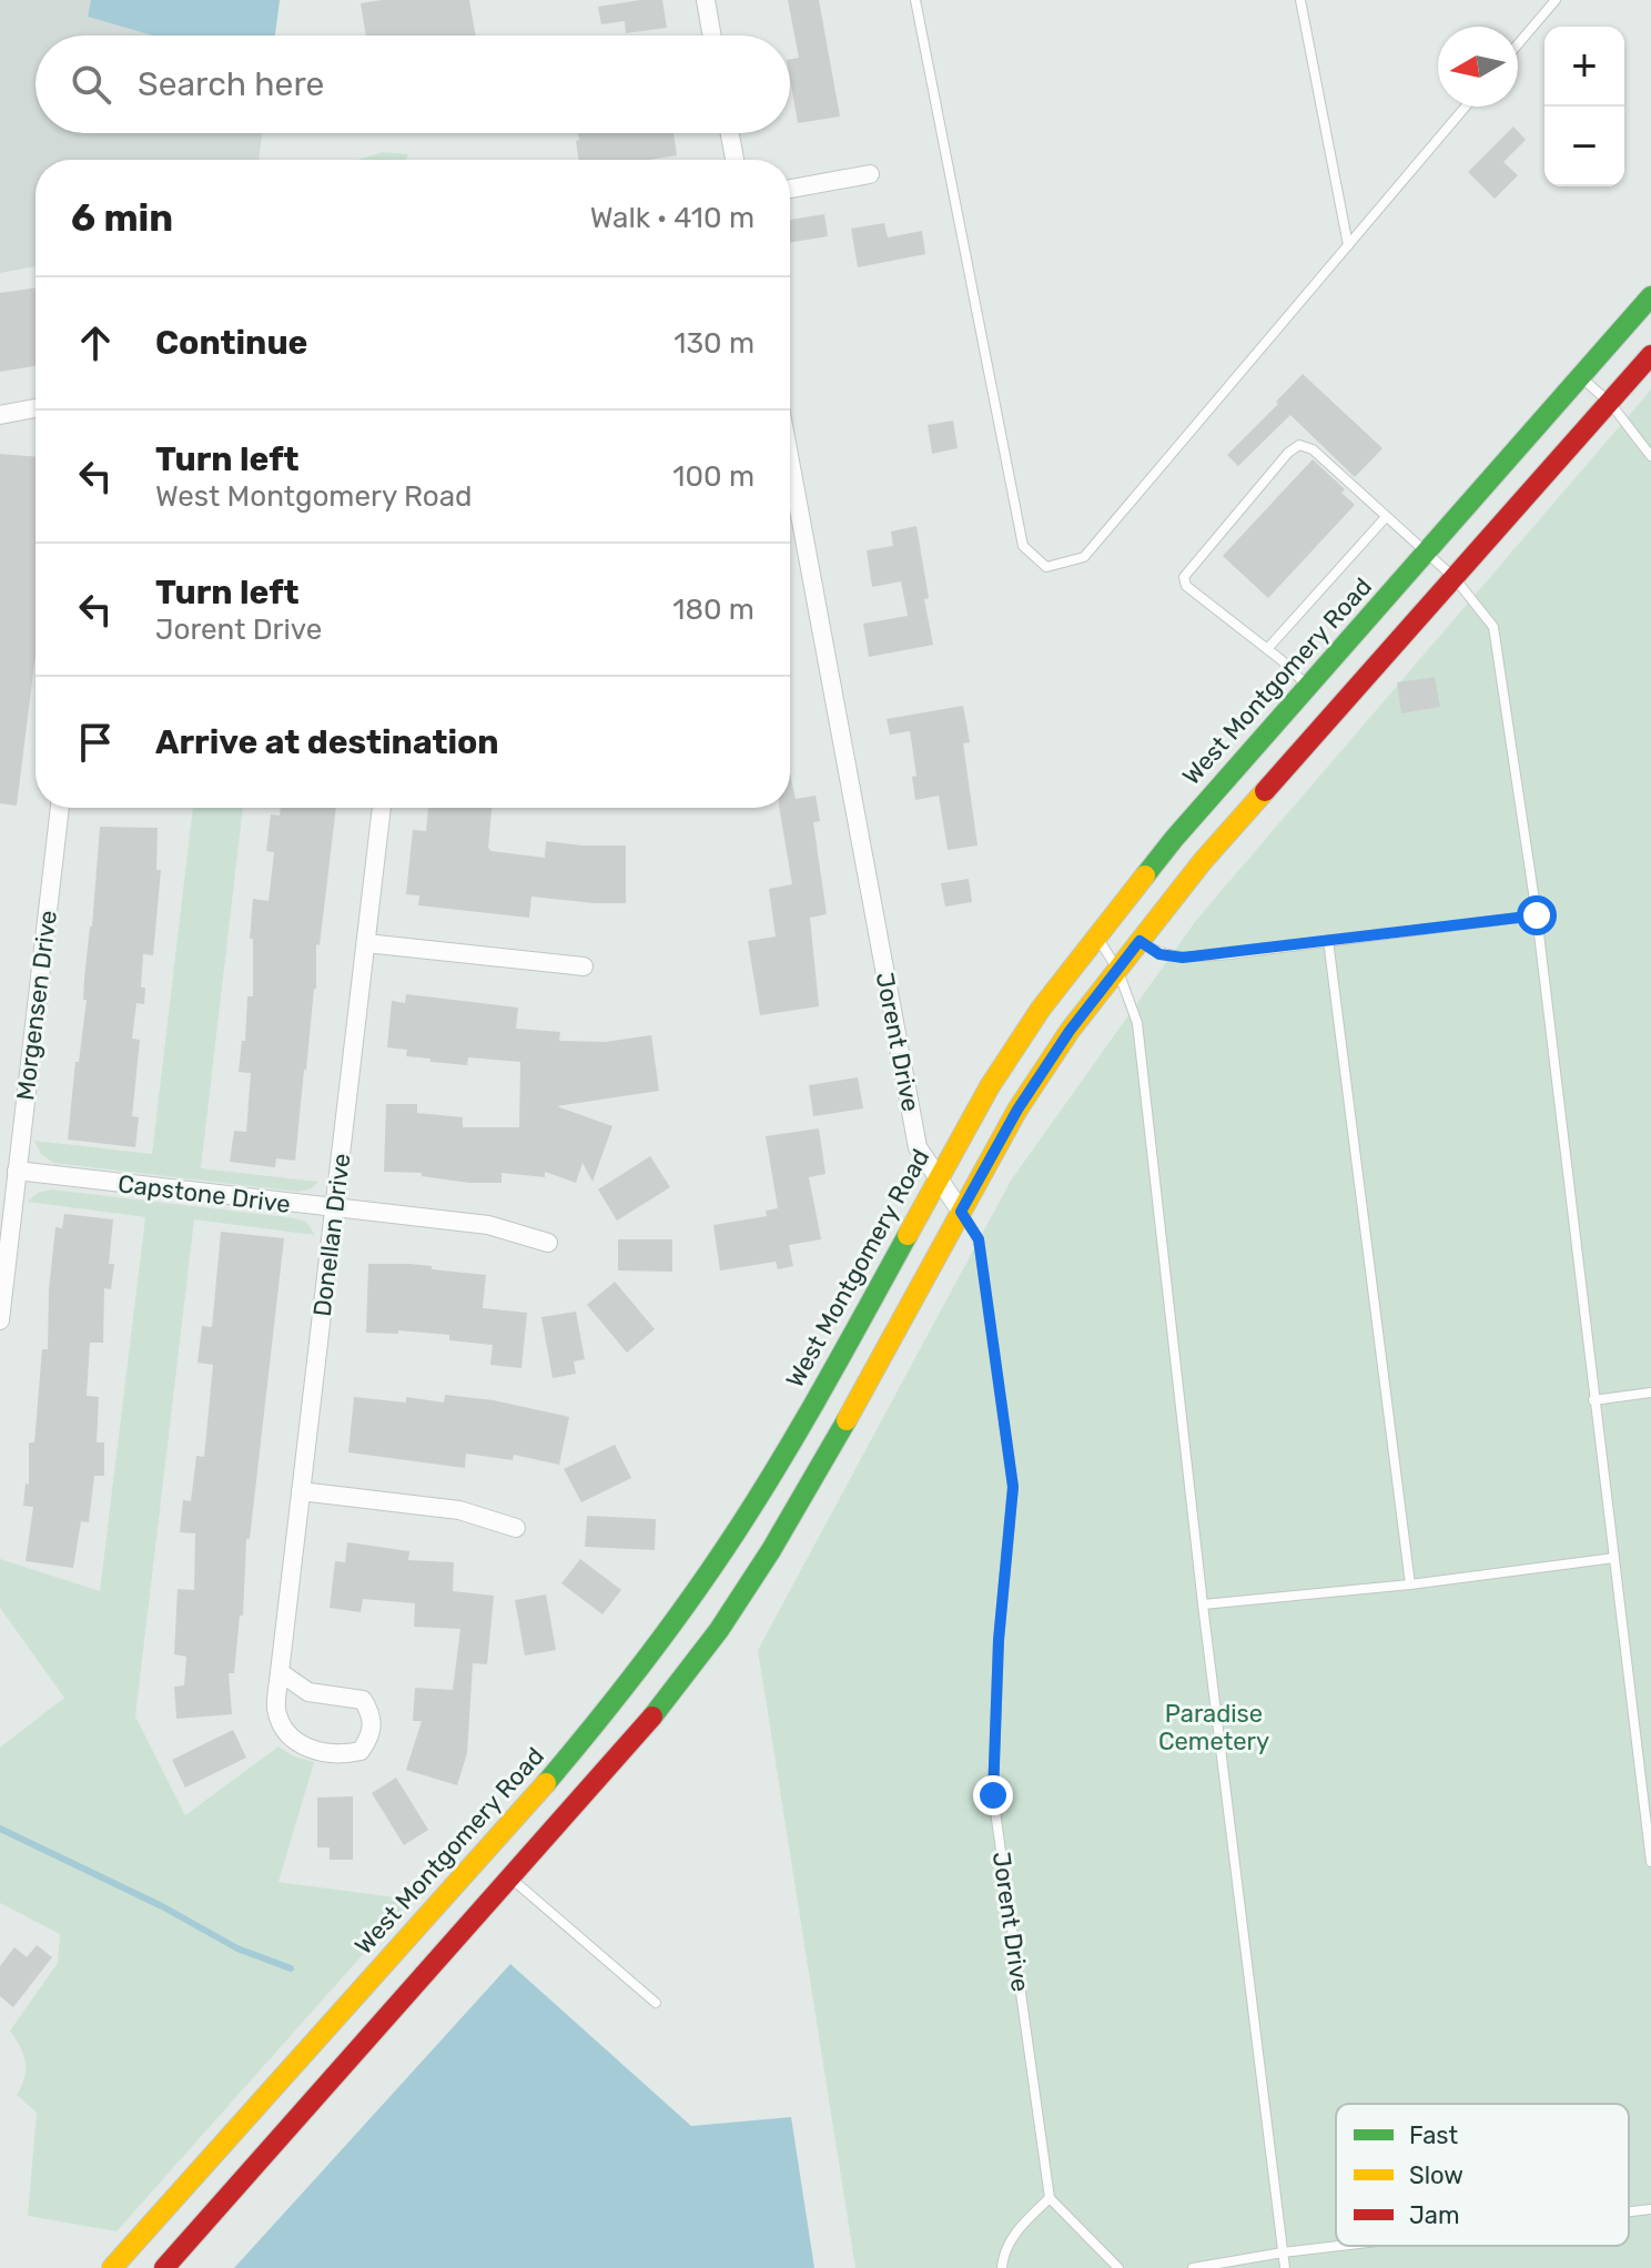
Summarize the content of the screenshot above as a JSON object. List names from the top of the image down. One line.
{"streets":{"main road":["West Montgomery Road"],"street":["Morgensen Drive","Jorent Drive","Capstone Drive","Donellan Drive"]},"crossings":[["West Montgomery Road","Jorent Drive"],["Morgensen Drive","Capstone Drive"],["Capstone Drive","Donellan Drive"]],"parks":["Paradise Cemetery"],"legend":["Fast","Slow","Jam"],"north":"left","page":{"map_buttons":["+","−"],"search":"Search here","heading":["6 min","Walk · 410 m"],"list":[["Continue","130 m"],["Turn left","West Montgomery Road","100 m"],["Turn left","Jorent Drive","180 m"],"Arrive at destination"]}}
